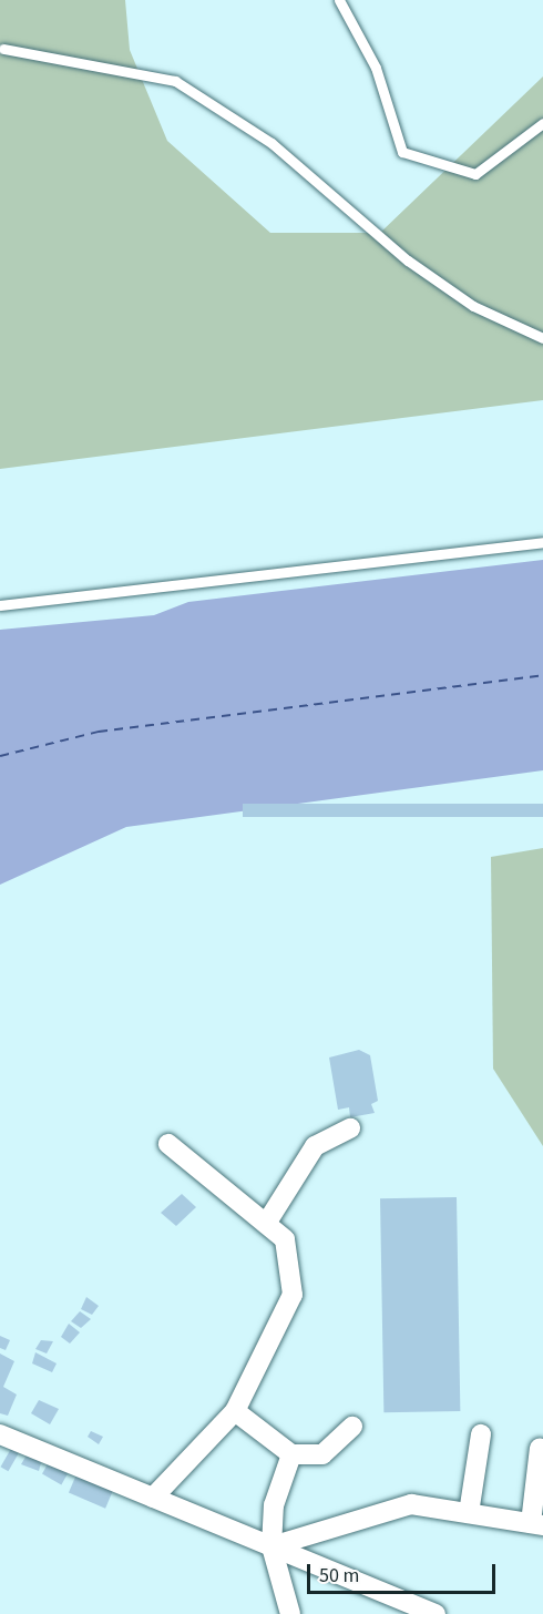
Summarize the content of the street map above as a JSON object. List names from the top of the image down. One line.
{"scale_bar":"50 m"}
